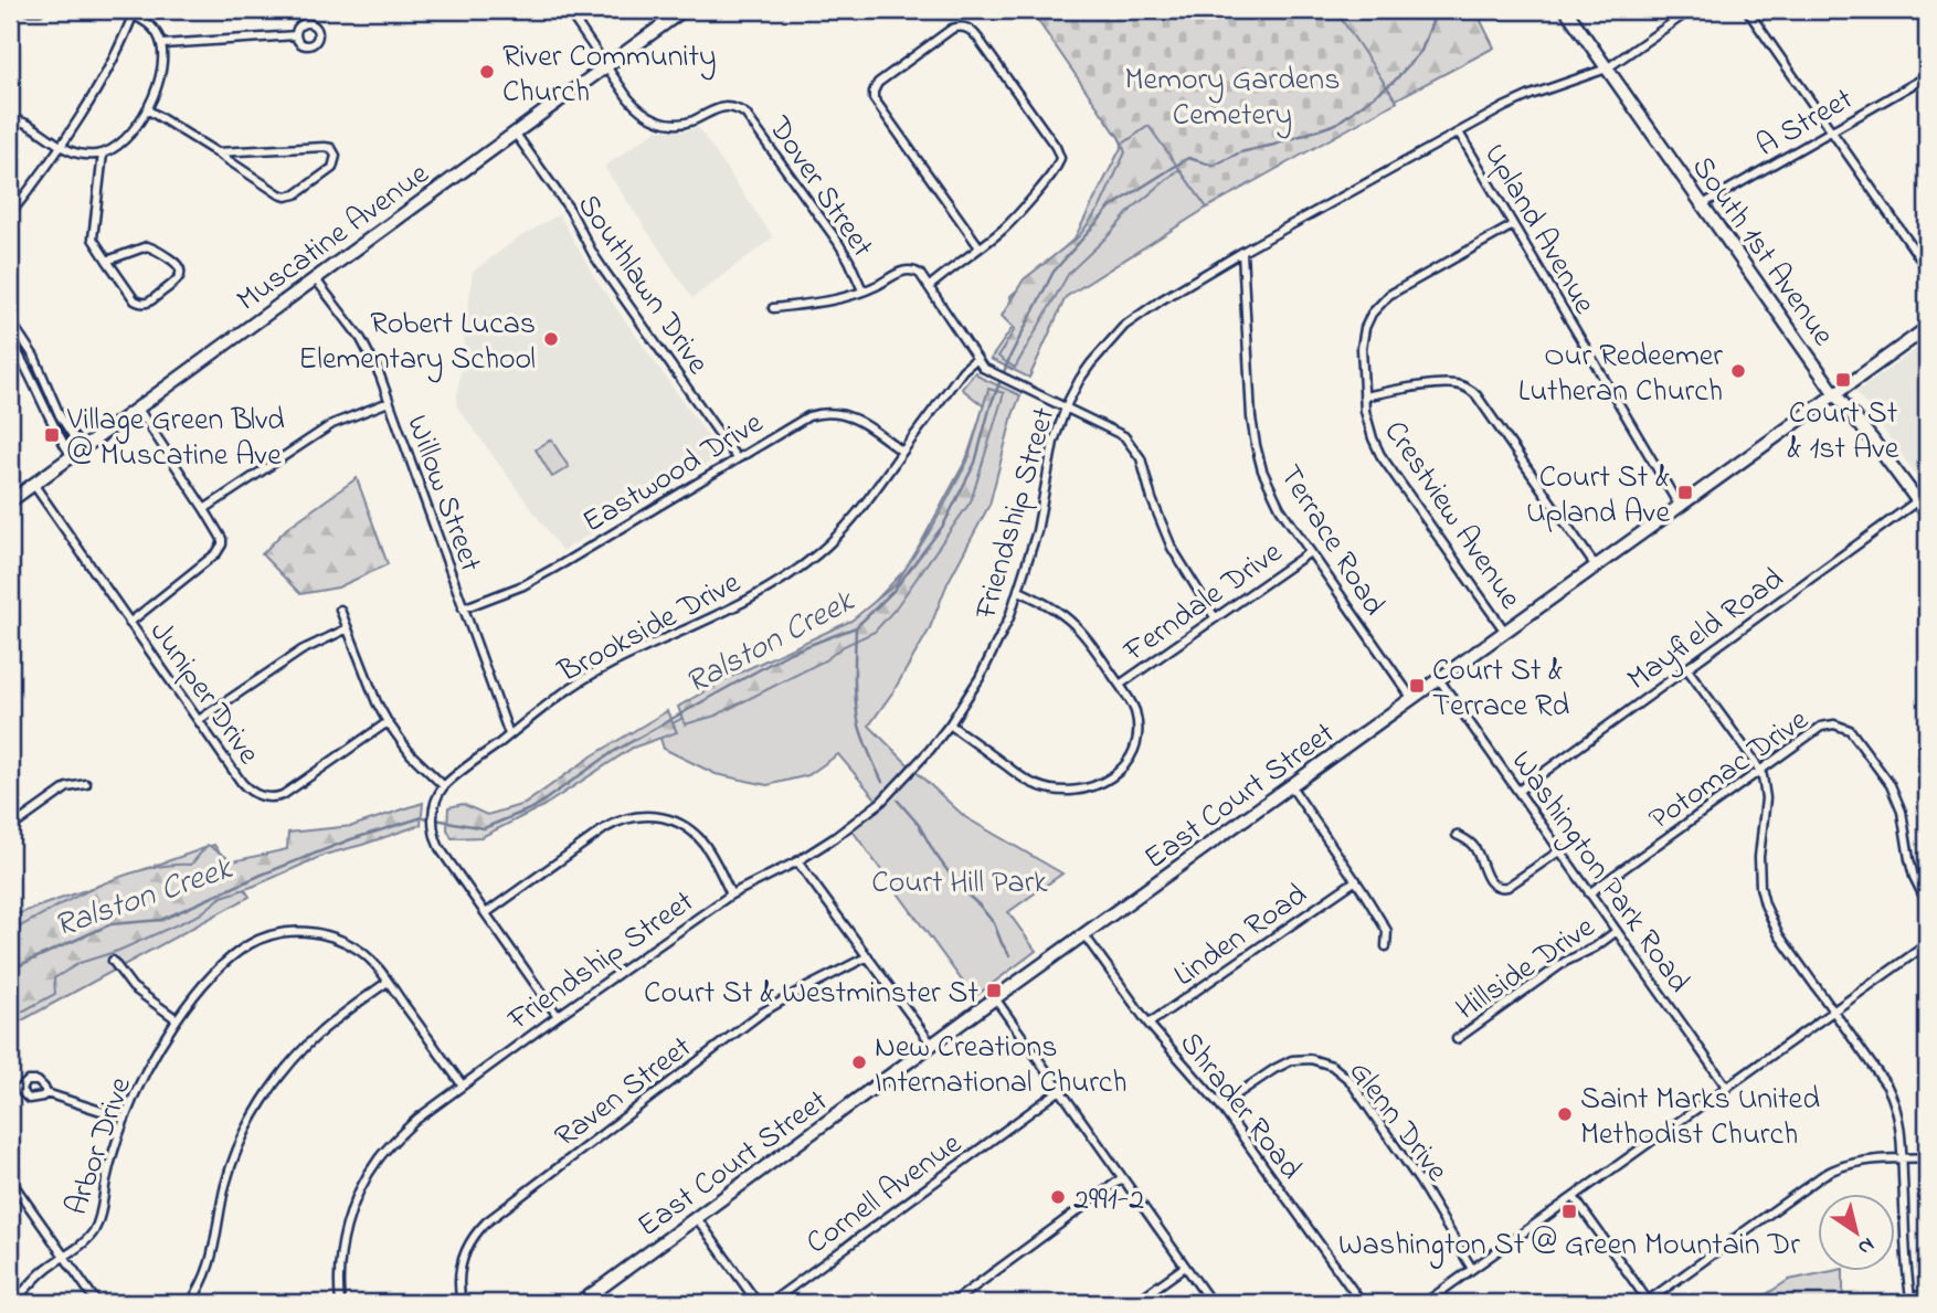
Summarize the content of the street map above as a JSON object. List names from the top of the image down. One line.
{"streets":{"street":["A Street","Dover Street","Upland Avenue","Muscatine Avenue","South 1st Avenue","Southlawn Drive","Eastwood Drive","Willow Street","Friendship Street","Crestview Avenue","Terrace Road","Ferndale Drive","Brookside Drive","Mayfield Road","Juniper Drive","Potomac Drive","East Court Street","Washington Park Road","Linden Road","Hillside Drive","Raven Street","Shrader Road","Glenn Drive","Arbor Drive","Cornell Avenue"]},"crossings":[["A Street","South 1st Avenue"],["Dover Street","Muscatine Avenue"],["Upland Avenue","Friendship Street"],["Upland Avenue","Crestview Avenue"],["Upland Avenue","East Court Street"],["Muscatine Avenue","Southlawn Drive"],["Muscatine Avenue","Willow Street"],["Muscatine Avenue","Juniper Drive"],["South 1st Avenue","Friendship Street"],["South 1st Avenue","Mayfield Road"],["South 1st Avenue","East Court Street"],["Southlawn Drive","Eastwood Drive"],["Eastwood Drive","Willow Street"],["Eastwood Drive","Brookside Drive"],["Willow Street","Brookside Drive"],["Friendship Street","Terrace Road"],["Friendship Street","Brookside Drive"],["Friendship Street","Arbor Drive"],["Crestview Avenue","East Court Street"],["Terrace Road","Ferndale Drive"],["Terrace Road","East Court Street"],["Mayfield Road","Washington Park Road"],["Potomac Drive","Washington Park Road"],["East Court Street","Washington Park Road"],["East Court Street","Shrader Road"],["Washington Park Road","Hillside Drive"],["Linden Road","Shrader Road"],["Shrader Road","Glenn Drive"]],"water":["Ralston Creek"],"parks":["Memory Gardens Cemetery","Court Hill Park"],"places":{"other":["River Community Church","Robert Lucas Elementary School","Our Redeemer Lutheran Church","New Creations International Church","Saint Marks United Methodist Church","2991-2"],"transit":["Court St & 1st Ave","Village Green Blvd @ Muscatine Ave","Court St & Upland Ave","Court St & Terrace Rd","Court St & Westminster St","Washington St @ Green Mountain Dr"]},"north":"bottom right"}
